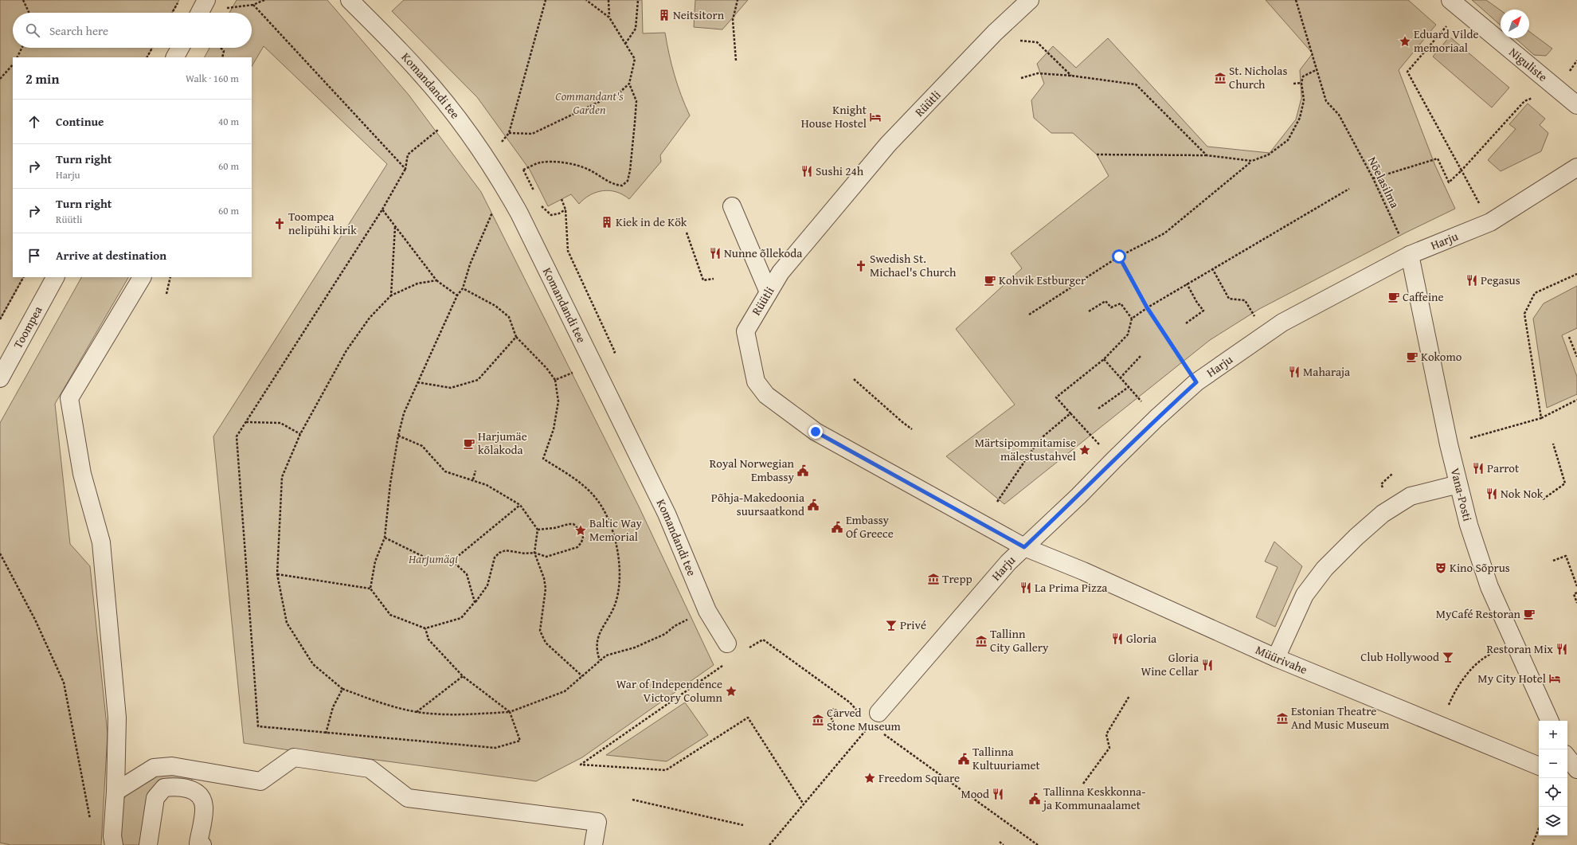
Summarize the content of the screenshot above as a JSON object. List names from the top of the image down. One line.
{"streets":{"street":["Niguliste","Komandandi tee","Rüütli","Harju","Toompea","Vana-Posti","Müürivahe"],"path":["Nõelasilma"]},"crossings":[["Rüütli","Harju"],["Rüütli","Müürivahe"],["Nõelasilma","Harju"],["Nõelasilma","Vana-Posti"],["Harju","Vana-Posti"],["Harju","Müürivahe"]],"parks":["Commandant's Garden","Harjumägi"],"places":{"building":["Neitsitorn","Kiek in de Kök"],"place":["Eduard Vilde memoriaal","Märtsipommitamise mälestustahvel","Baltic Way Memorial","War of Independence Victory Column","Freedom Square"],"museum":["St. Nicholas Church","Trepp","Tallinn City Gallery","Estonian Theatre And Music Museum","Carved Stone Museum"],"hotel":["Knight House Hostel","My City Hotel"],"restaurant":["Sushi 24h","Nunne õllekoda","Pegasus","Maharaja","Parrot","Nok Nok","La Prima Pizza","Gloria","Restoran Mix","Gloria Wine Cellar","Mood"],"church":["Toompea nelipühi kirik","Swedish St. Michael's Church"],"cafe":["Kohvik Estburger","Caffeine","Kokomo","Harjumäe kõlakoda","MyCafé Restoran"],"public building":["Royal Norwegian Embassy","Põhja-Makedoonia suursaatkond","Embassy Of Greece","Tallinna Kultuuriamet","Tallinna Keskkonna- ja Kommunaalamet"],"theatre":["Kino Sõprus"],"bar":["Privé","Club Hollywood"]},"north":"top right","page":{"search":"Search here","heading":["2 min","Walk · 160 m"],"list":[["Continue","40 m"],["Turn right","Harju","60 m"],["Turn right","Rüütli","60 m"],"Arrive at destination"],"map_buttons":["+","−"]}}
